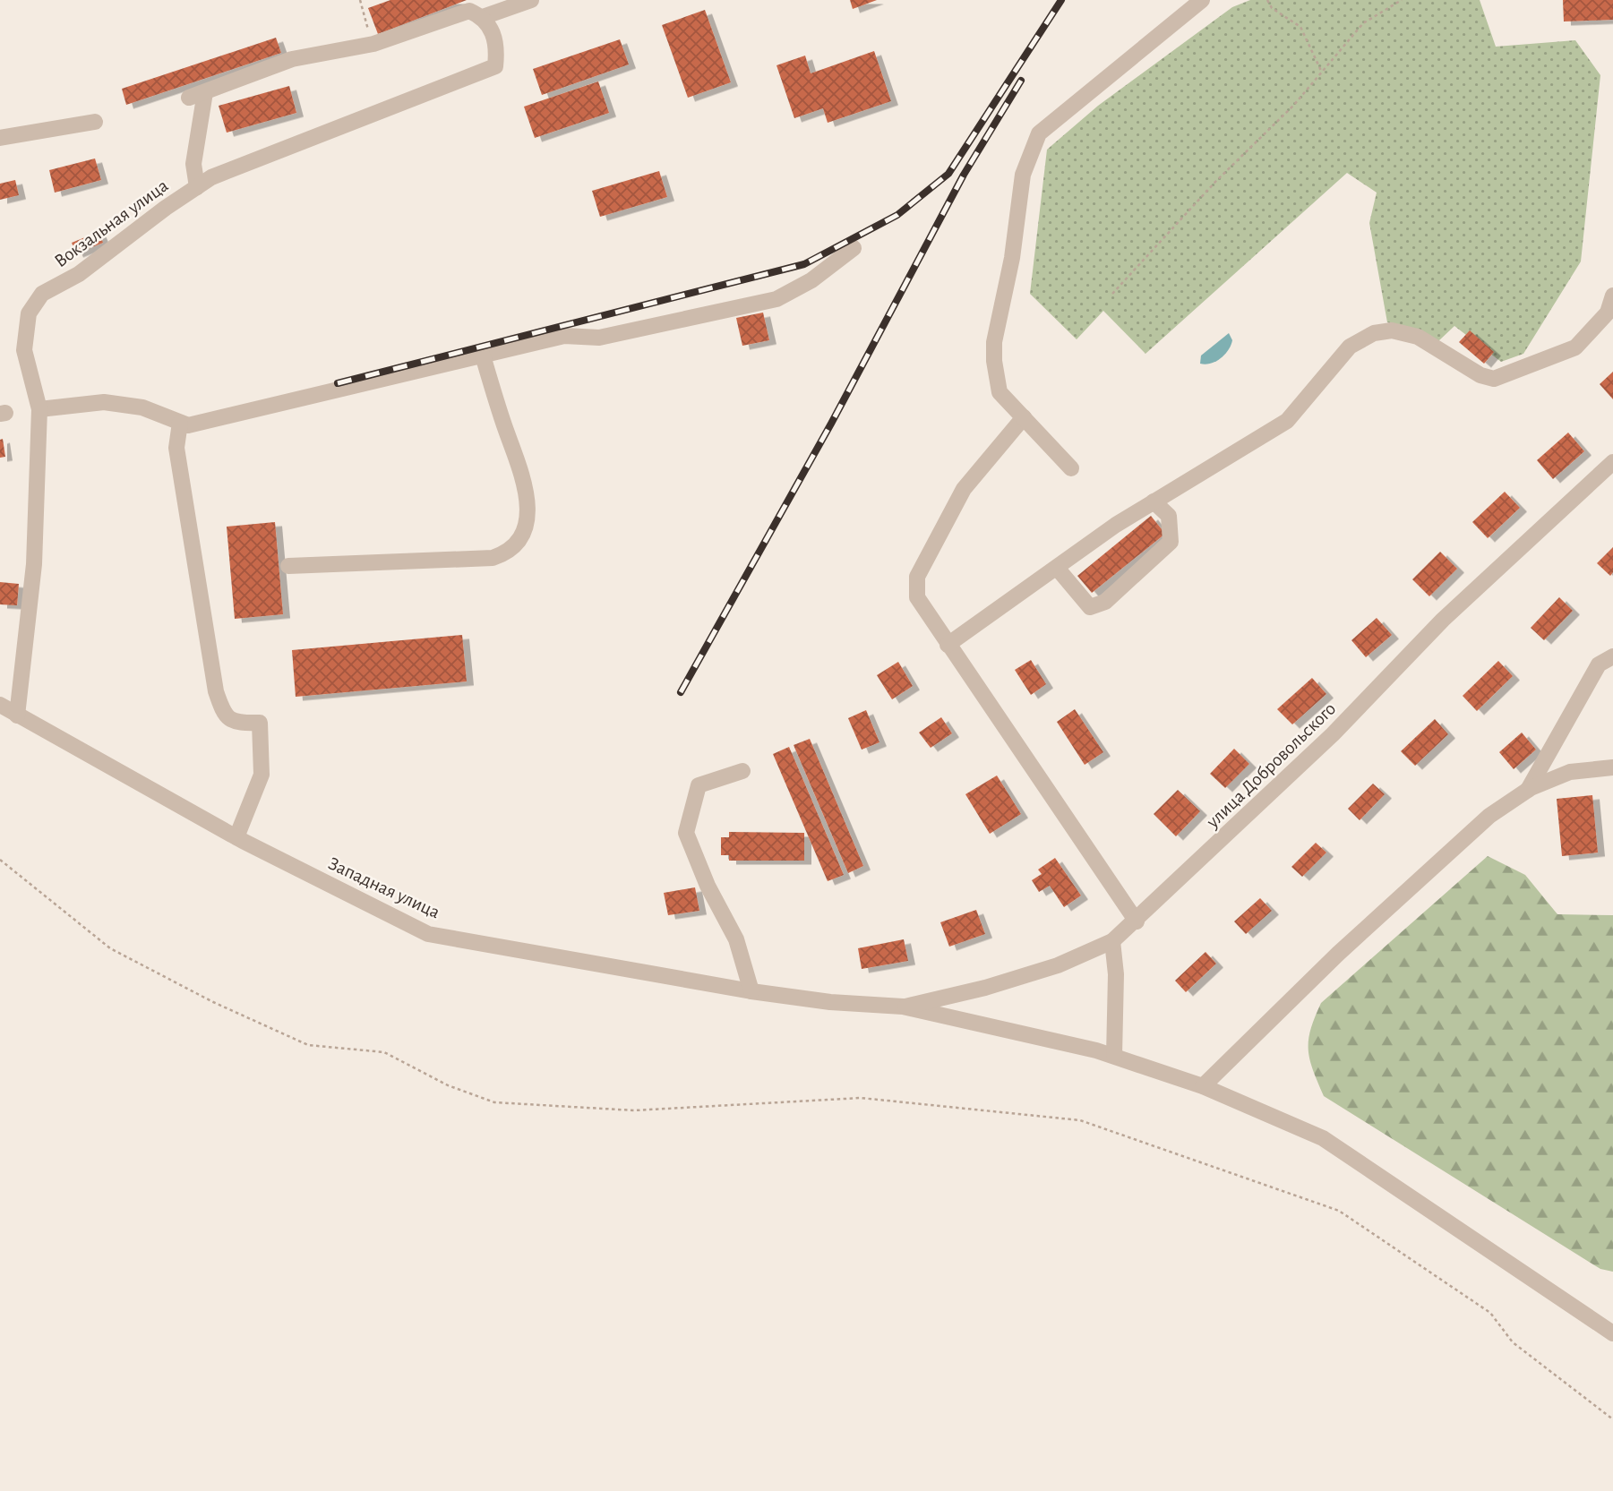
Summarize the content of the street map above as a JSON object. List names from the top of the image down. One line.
{"streets":{"street":["Вокзальная улица","улица Добровольского","Западная улица"]},"crossings":[["Вокзальная улица","Западная улица"],["улица Добровольского","Западная улица"]]}
